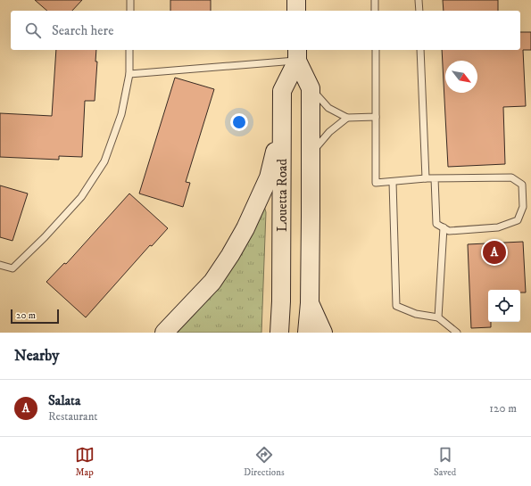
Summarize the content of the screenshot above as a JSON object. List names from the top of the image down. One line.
{"streets":{"main road":["Louetta Road"]},"scale_bar":"20 m","north":"bottom right","page":{"search":"Search here","pins":"A","scale":"20 m","heading":"Nearby","list":[{"mark":"A","name":"Salata","note":"Restaurant","value":"120 m"}],"nav":["Map","Directions","Saved"]}}
